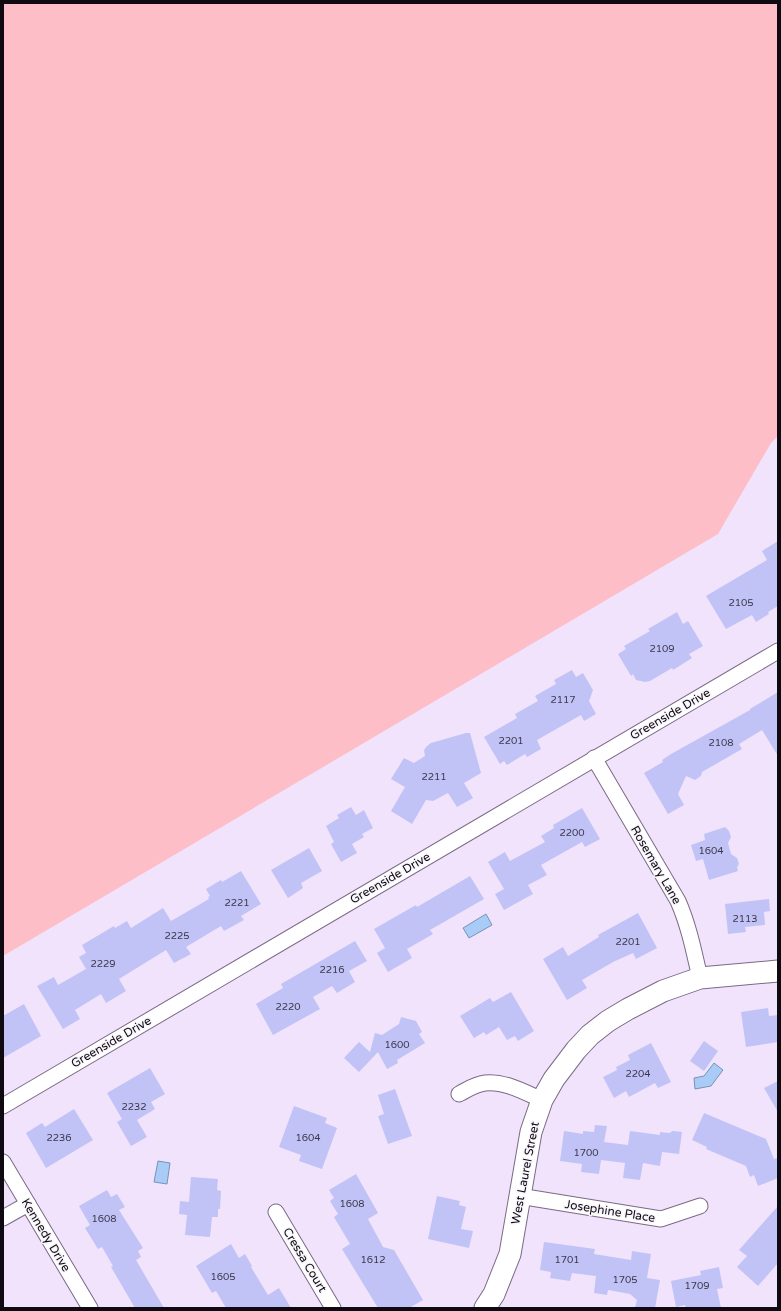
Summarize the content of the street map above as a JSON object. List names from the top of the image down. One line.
{"streets":{"street":["Greenside Drive","Rosemary Lane","West Laurel Street","Josephine Place","Kennedy Drive","Cressa Court"]},"crossings":[["Greenside Drive","Rosemary Lane"],["Rosemary Lane","West Laurel Street"],["West Laurel Street","Josephine Place"]],"house_numbers":["2105","2109","2117","2201","2108","2211","2200","1604","2221","2113","2225","2201","2229","2216","2220","1600","2204","2232","2236","1604","1700","1608","1608","1612","1701","1605","1705","1709"]}
